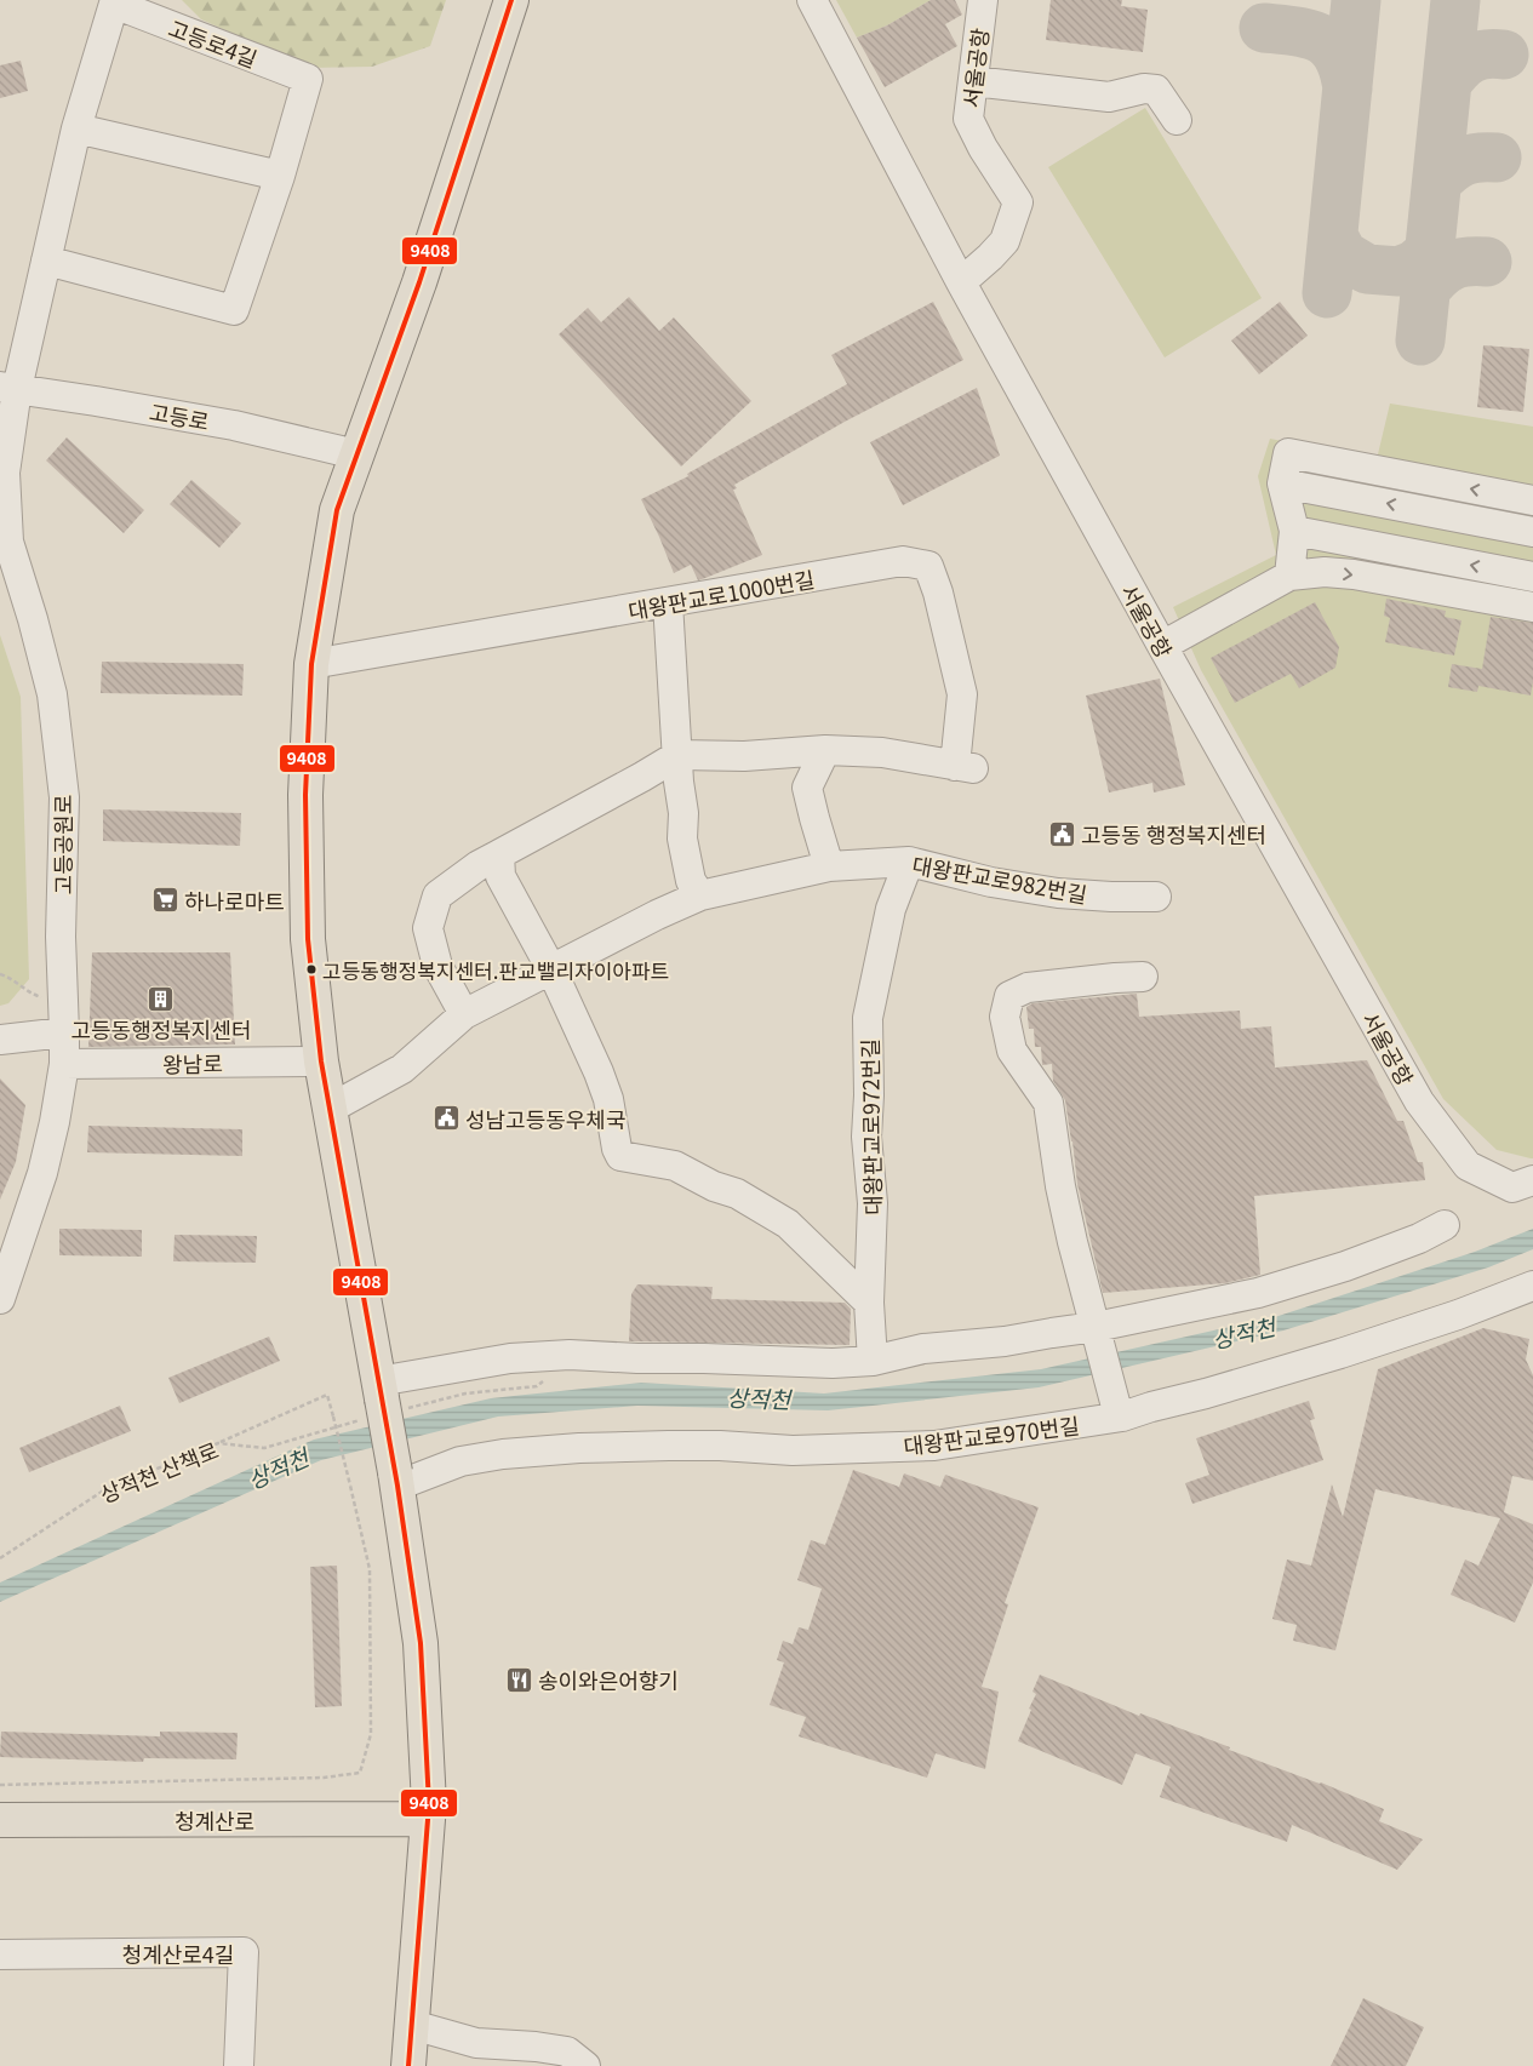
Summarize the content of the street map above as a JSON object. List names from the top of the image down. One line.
{"streets":{"main road":["청계산로"],"street":["고등로4길","서울공항","고등로","대왕판교로1000번길","고등공원로","대왕판교로982번길","왕남로","대왕판교로972번길","대왕판교로970번길","청계산로4길"],"path":["상적천 산책로"]},"crossings":[["고등로4길","고등로"],["고등로4길","고등공원로"],["고등로","고등공원로"],["고등공원로","왕남로"],["대왕판교로982번길","대왕판교로972번길"]],"water":["상적천"],"places":{"public building":["고등동 행정복지센터","성남고등동우체국"],"supermarket":["하나로마트"],"other":["고등동행정복지센터.판교밸리자이아파트"],"building":["고등동행정복지센터"],"restaurant":["송이와은어향기"]},"lines":["transit line 9408"]}
